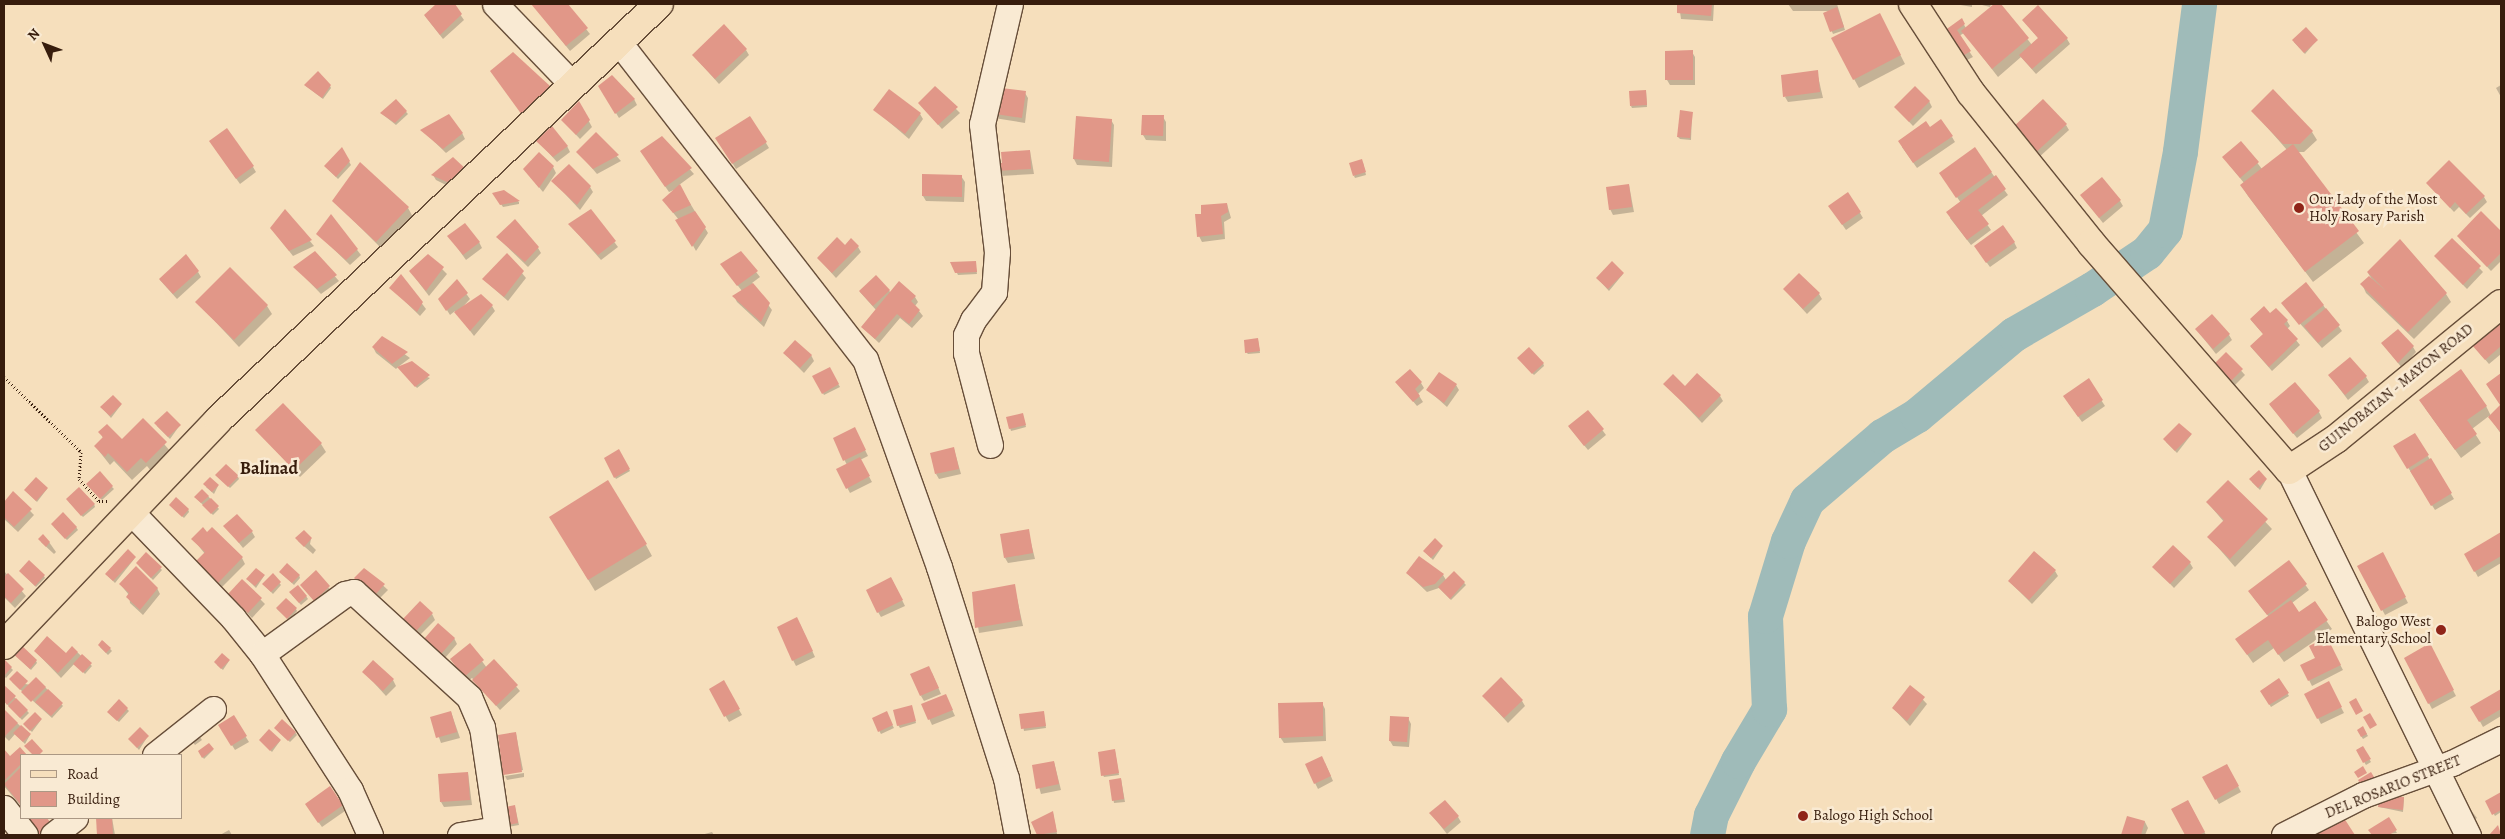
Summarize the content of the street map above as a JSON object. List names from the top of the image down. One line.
{"streets":{"main road":["GUINOBATAN - MAYON ROAD"],"street":["DEL ROSARIO STREET"]},"districts":["Balinad"],"places":["Our Lady of the Most Holy Rosary Parish","Balogo West Elementary School","Balogo High School"],"legend":["Road","Building"],"north":"top left"}
